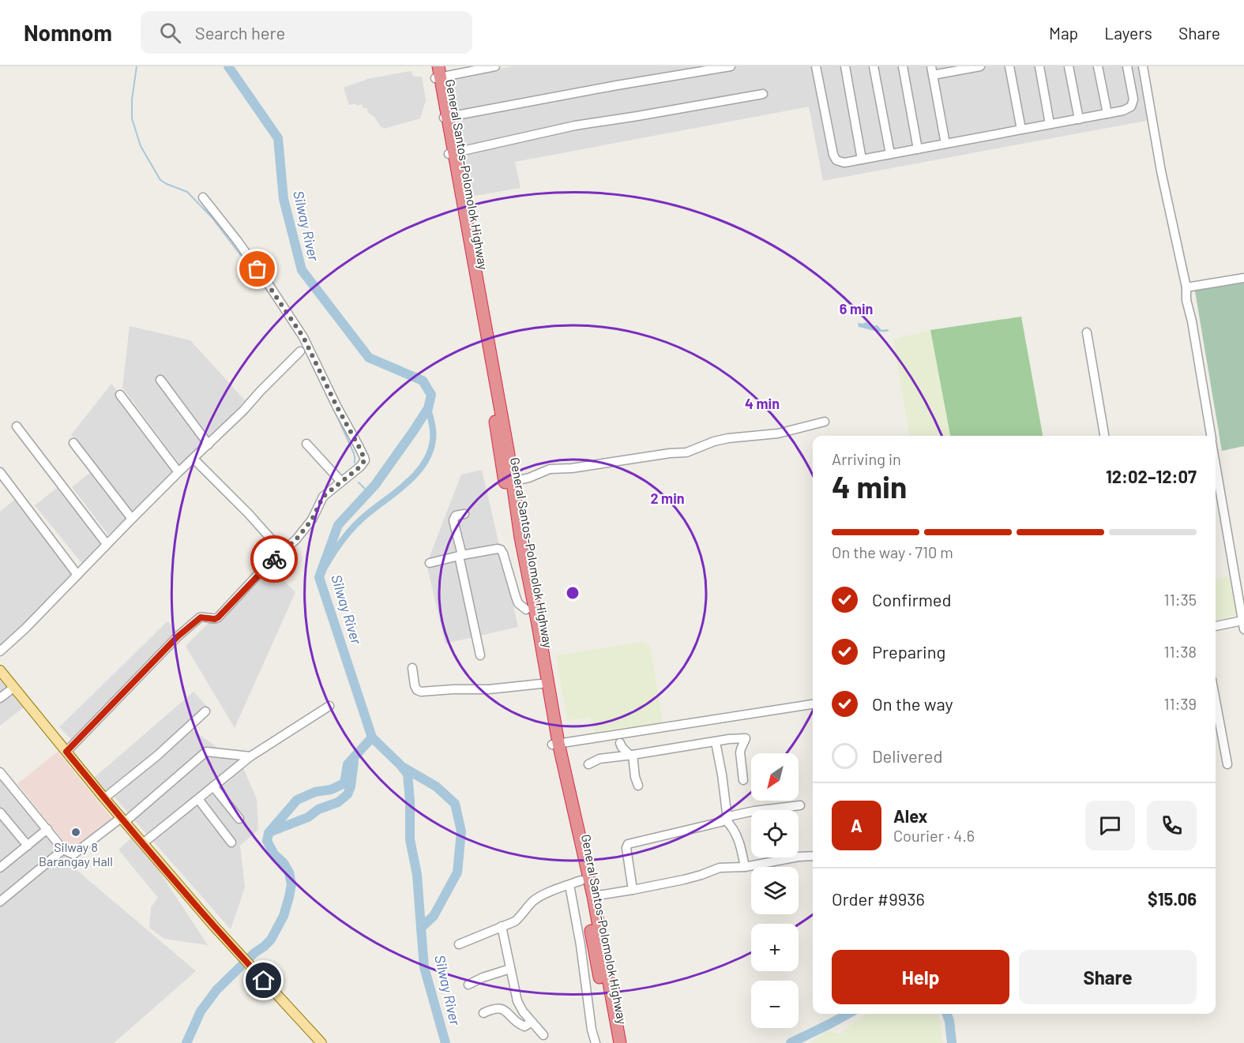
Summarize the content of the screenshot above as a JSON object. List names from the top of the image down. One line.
{"streets":{"highway":["General Santos-Polomolok Highway"]},"water":["Silway River"],"places":["Silway 8 Barangay Hall"],"north":"bottom left","page":{"header":"Nomnom","search":"Search here","nav":["Map","Layers","Share"],"heading":["4 min","Arriving in","12:02–12:07"],"panel":["Alex","Courier · 4.6","Order #9936","$15.06"],"bar":"On the way · 710 m","list":[["Confirmed","11:35"],["Preparing","11:38"],["On the way","11:39"],"Delivered"],"map_buttons":["+","−"],"round":"A","buttons":["Help","Share"]},"rings":["6 min","4 min","2 min"]}
